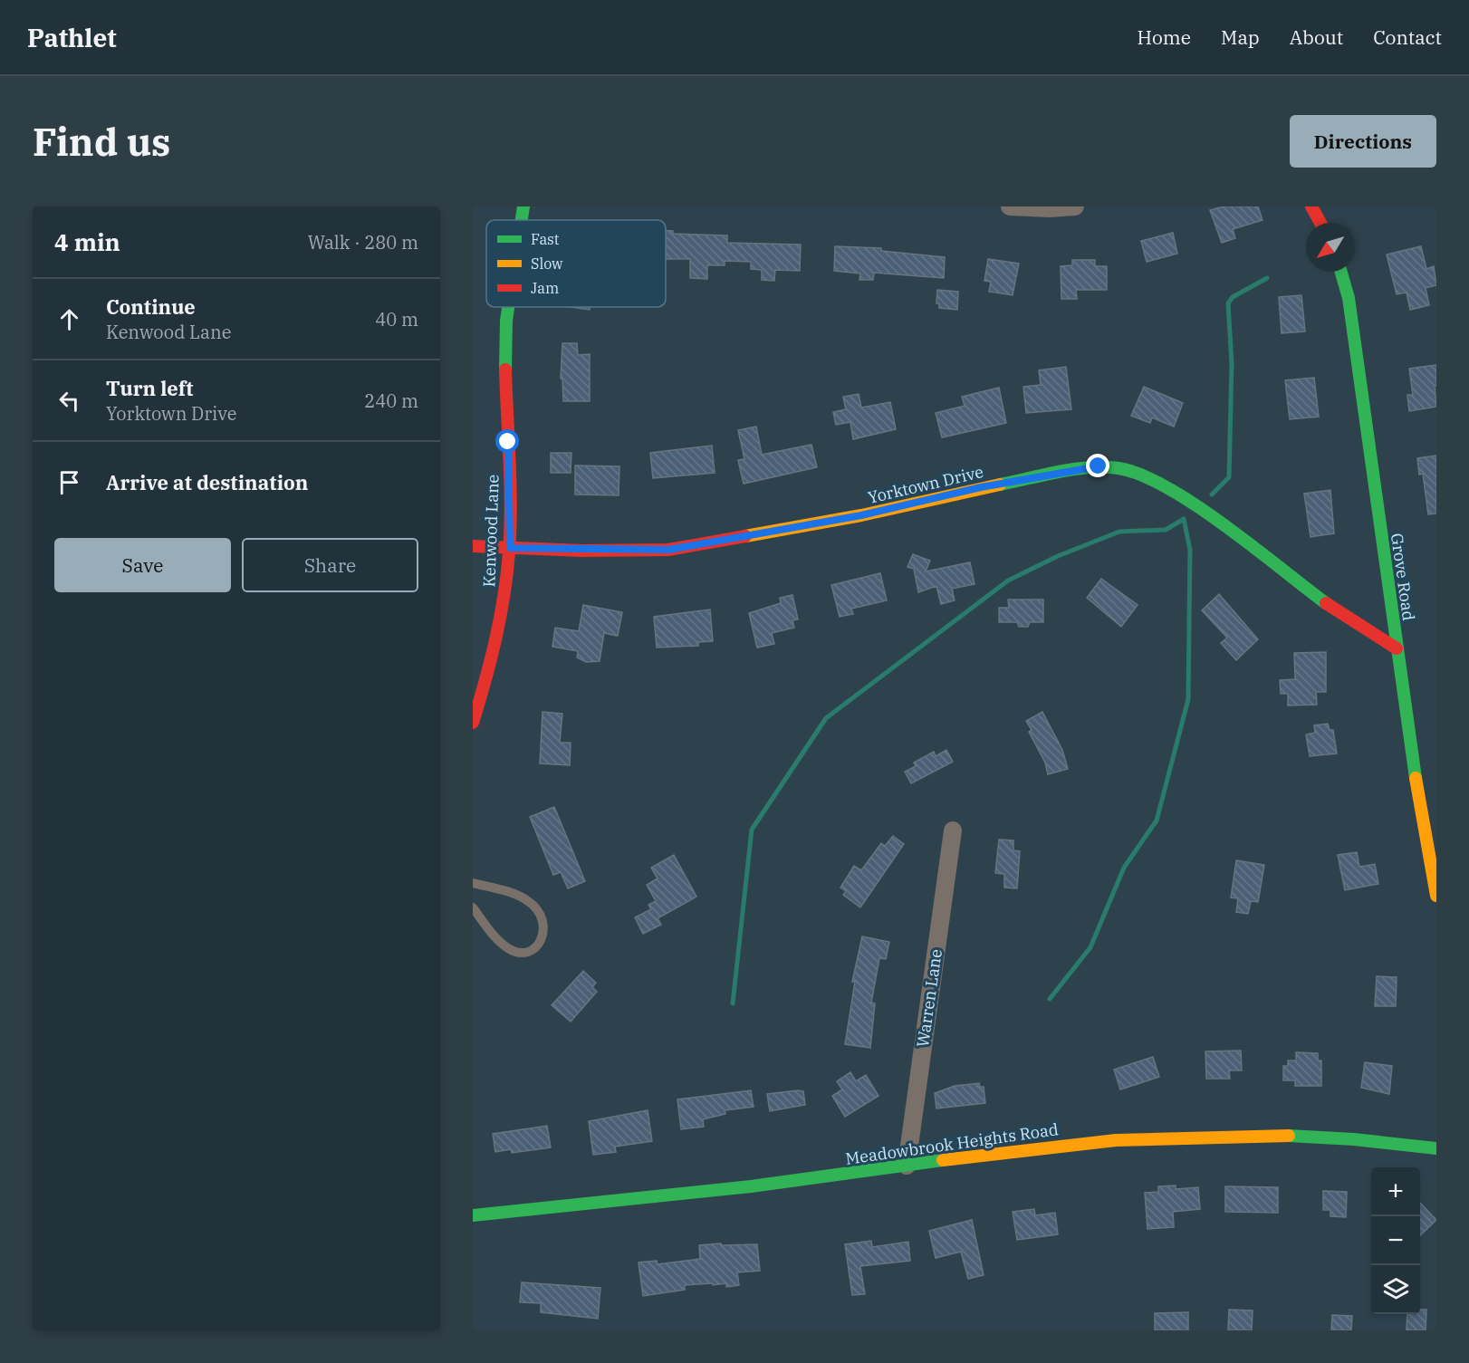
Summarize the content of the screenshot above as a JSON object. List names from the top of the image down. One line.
{"streets":{"street":["Yorktown Drive","Kenwood Lane","Grove Road","Warren Lane","Meadowbrook Heights Road"]},"crossings":[["Yorktown Drive","Kenwood Lane"],["Yorktown Drive","Grove Road"],["Warren Lane","Meadowbrook Heights Road"]],"legend":["Fast","Slow","Jam"],"north":"bottom left","page":{"header":"Pathlet","nav":["Home","Map","About","Contact"],"buttons":["Directions",["Save","Share"]],"title":"Find us","heading":["4 min","Walk · 280 m"],"list":[["Continue","Kenwood Lane","40 m"],["Turn left","Yorktown Drive","240 m"],"Arrive at destination"],"map_buttons":["+","−"]}}
